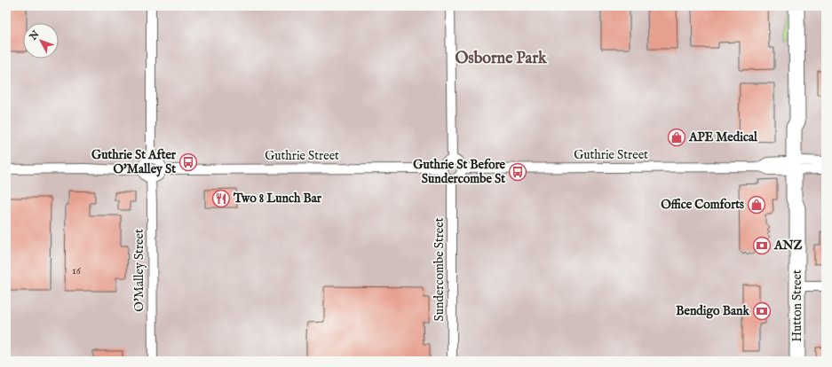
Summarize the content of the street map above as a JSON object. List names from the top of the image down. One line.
{"streets":{"main road":["Hutton Street"],"street":["Guthrie Street","Sundercombe Street","O'Malley Street"]},"crossings":[["Guthrie Street","Sundercombe Street"],["Guthrie Street","O'Malley Street"],["Guthrie Street","Hutton Street"]],"districts":["Osborne Park"],"places":{"shop":["APE Medical","Office Comforts"],"bus stop":["Guthrie St After O'Malley St","Guthrie St Before Sundercombe St"],"restaurant":["Two 8 Lunch Bar"],"bank":["ANZ","Bendigo Bank"]},"house_numbers":["16"],"north":"top left"}
